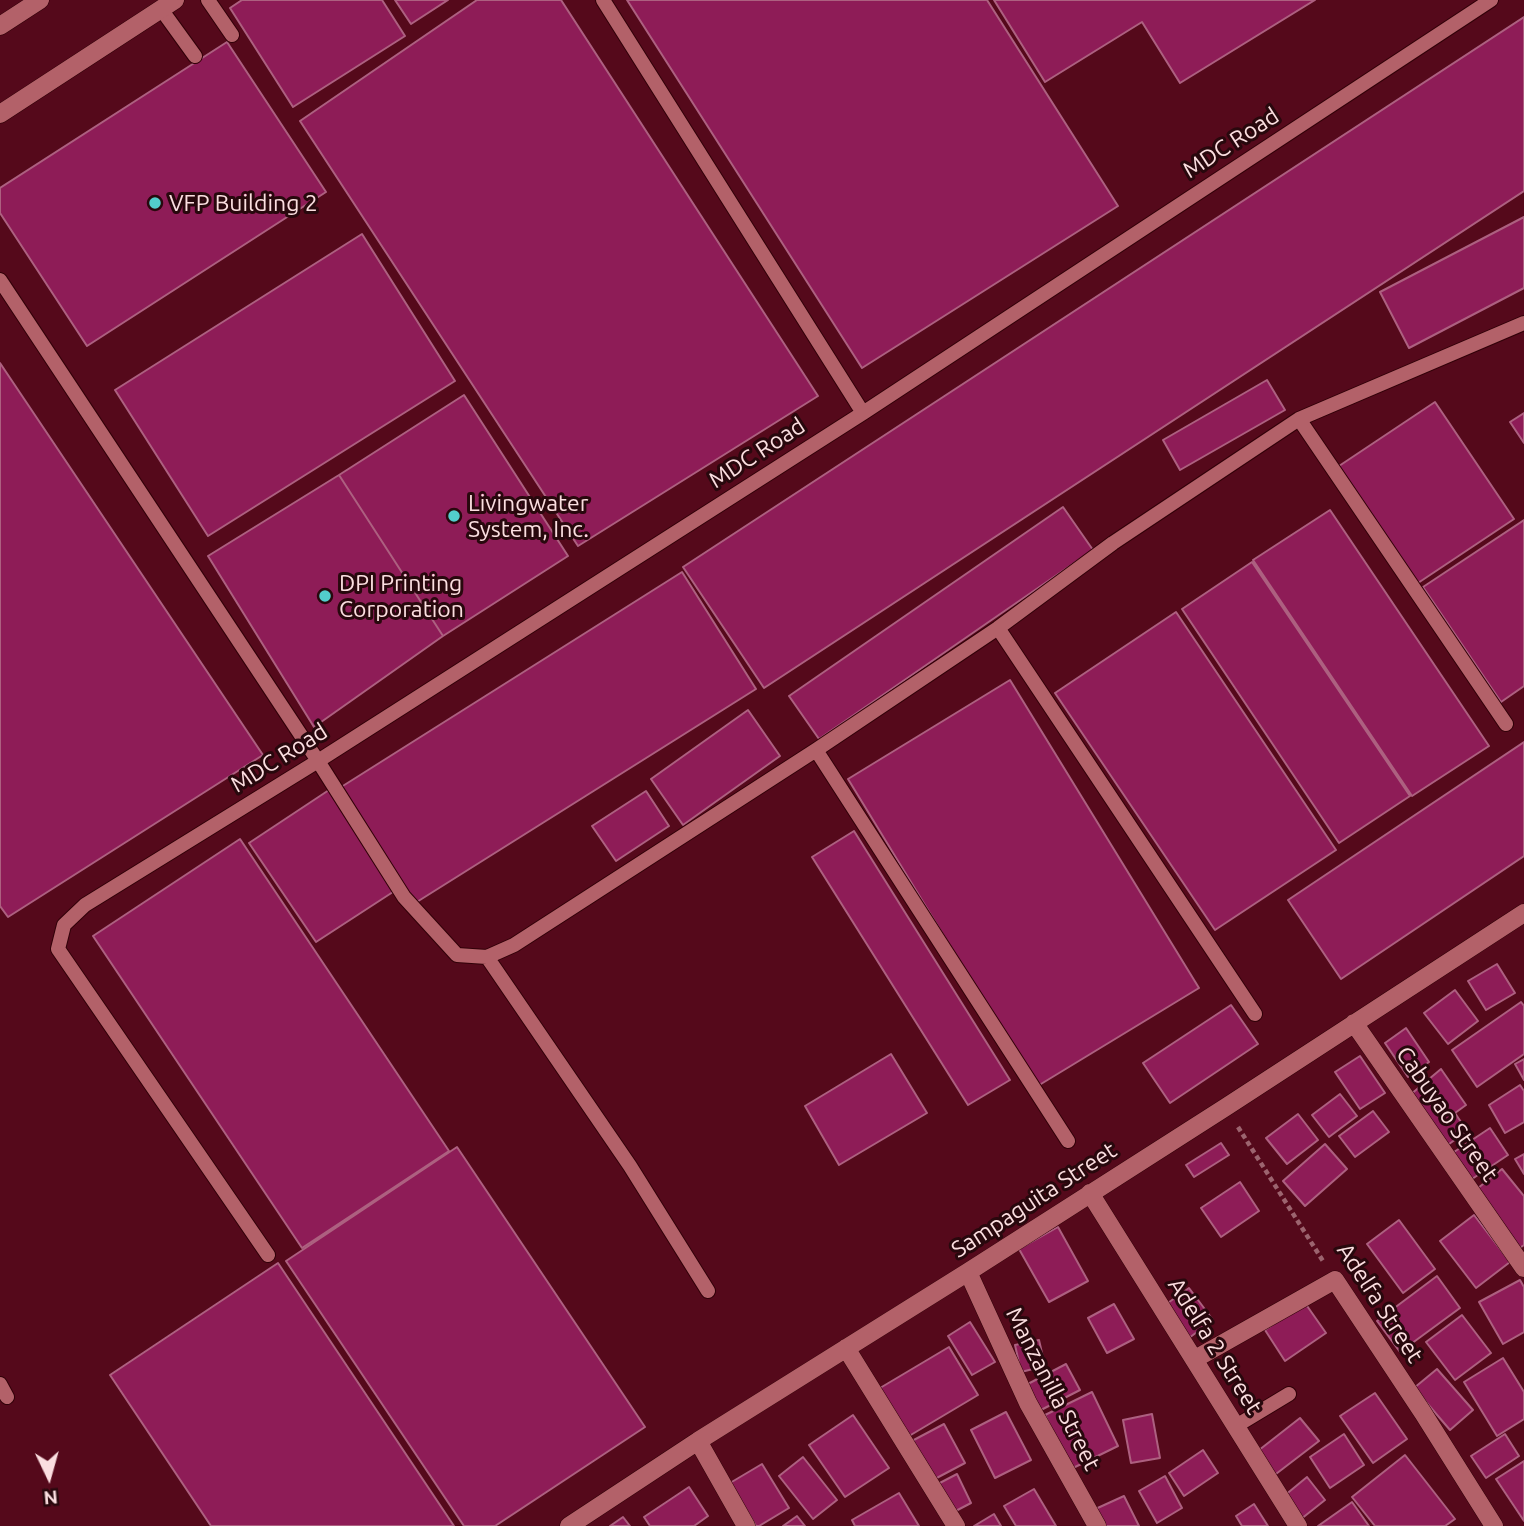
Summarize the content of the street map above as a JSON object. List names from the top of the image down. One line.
{"streets":{"street":["Cabuyao Street","Sampaguita Street","Adelfa Street","Adelfa 2 Street","Manzanilla Street"],"lane":["MDC Road"]},"crossings":[["Cabuyao Street","Sampaguita Street"],["Sampaguita Street","Adelfa Street"],["Sampaguita Street","Adelfa 2 Street"],["Sampaguita Street","Manzanilla Street"]],"places":["VFP Building 2","Livingwater System, Inc.","DPI Printing Corporation"],"north":"bottom"}
